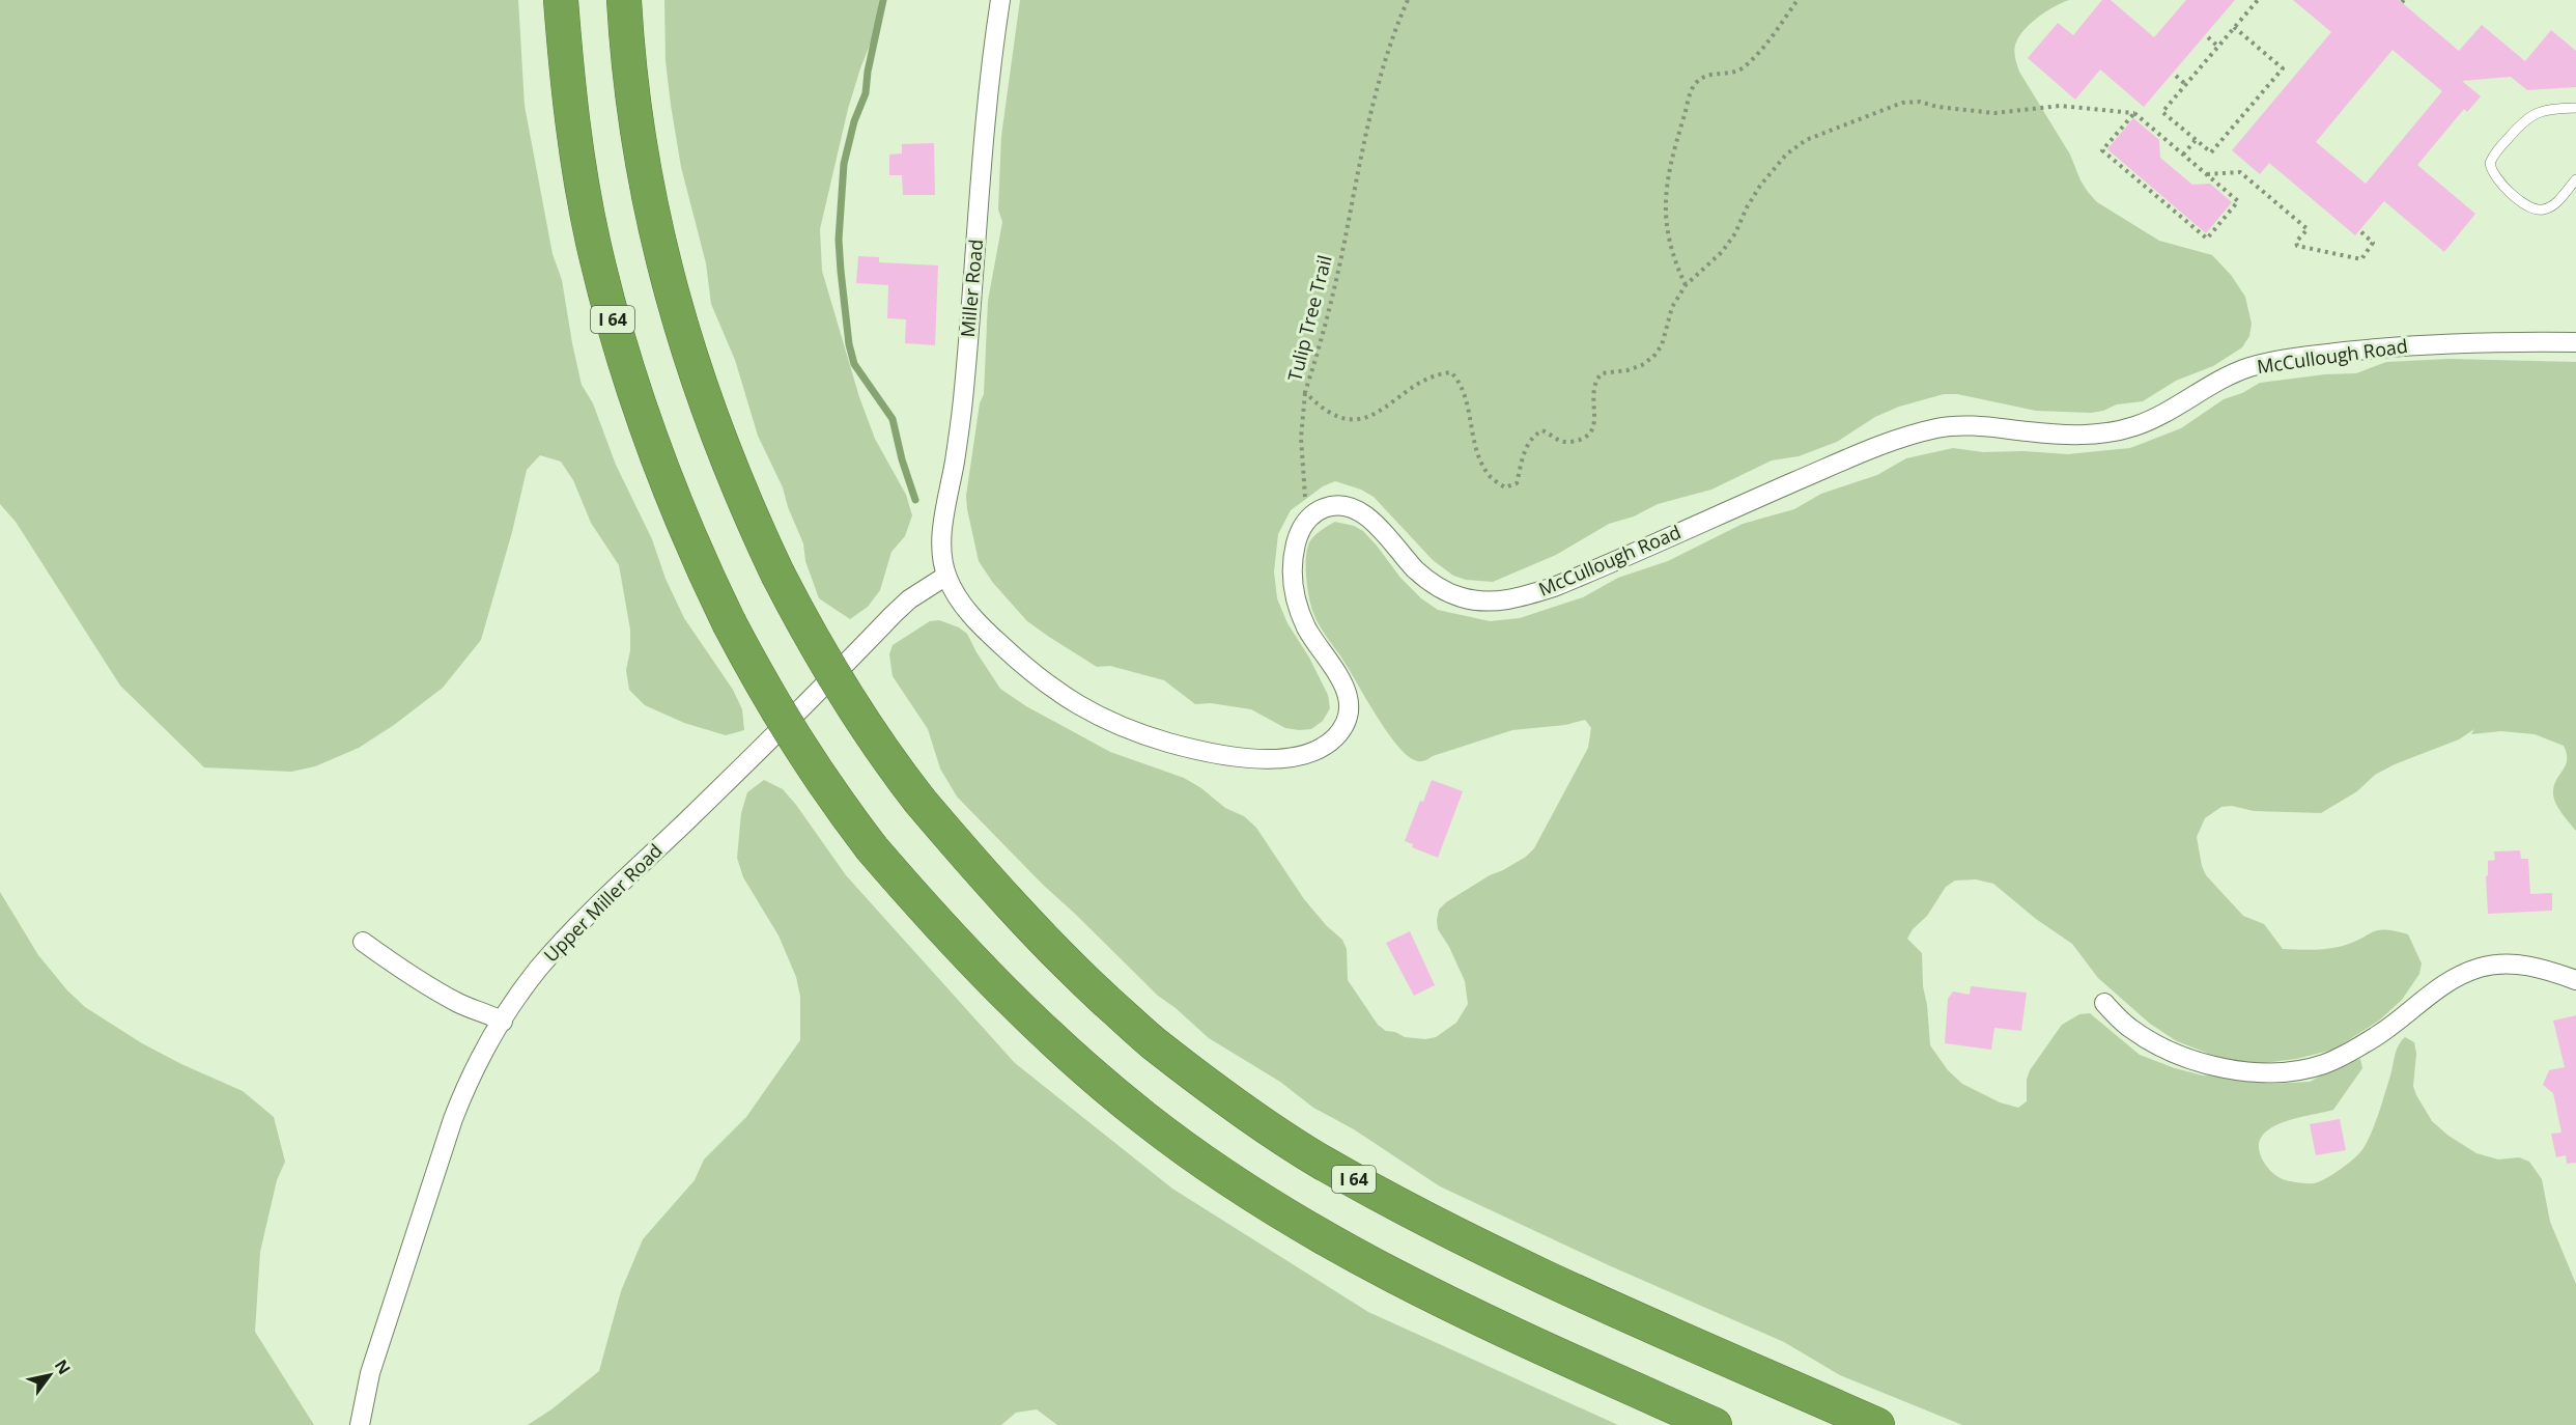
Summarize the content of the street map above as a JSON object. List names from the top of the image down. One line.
{"streets":{"highway":["I 64"],"street":["Miller Road","McCullough Road","Upper Miller Road"],"path":["Tulip Tree Trail"]},"crossings":[["Miller Road","McCullough Road"],["Miller Road","Upper Miller Road"],["McCullough Road","Upper Miller Road"]],"north":"top right"}
